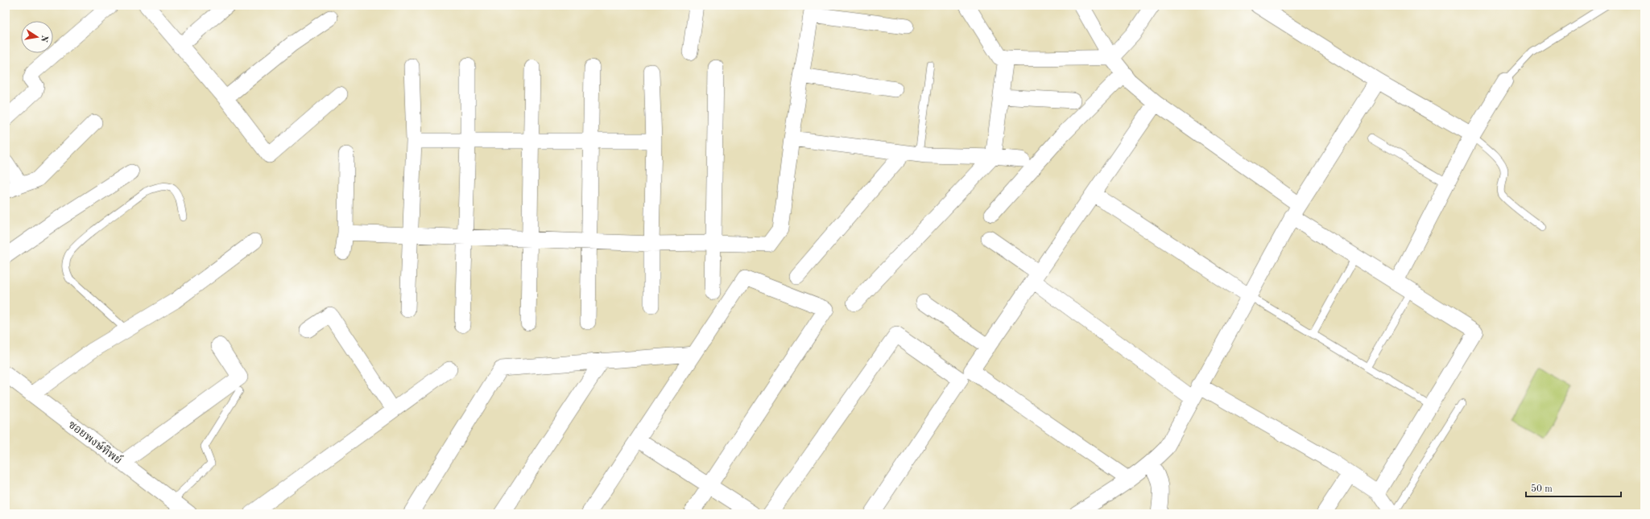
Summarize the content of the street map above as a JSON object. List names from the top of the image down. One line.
{"streets":{"street":["ซอยพงษ์ทิพย์"]},"scale_bar":"50 m","north":"right"}
